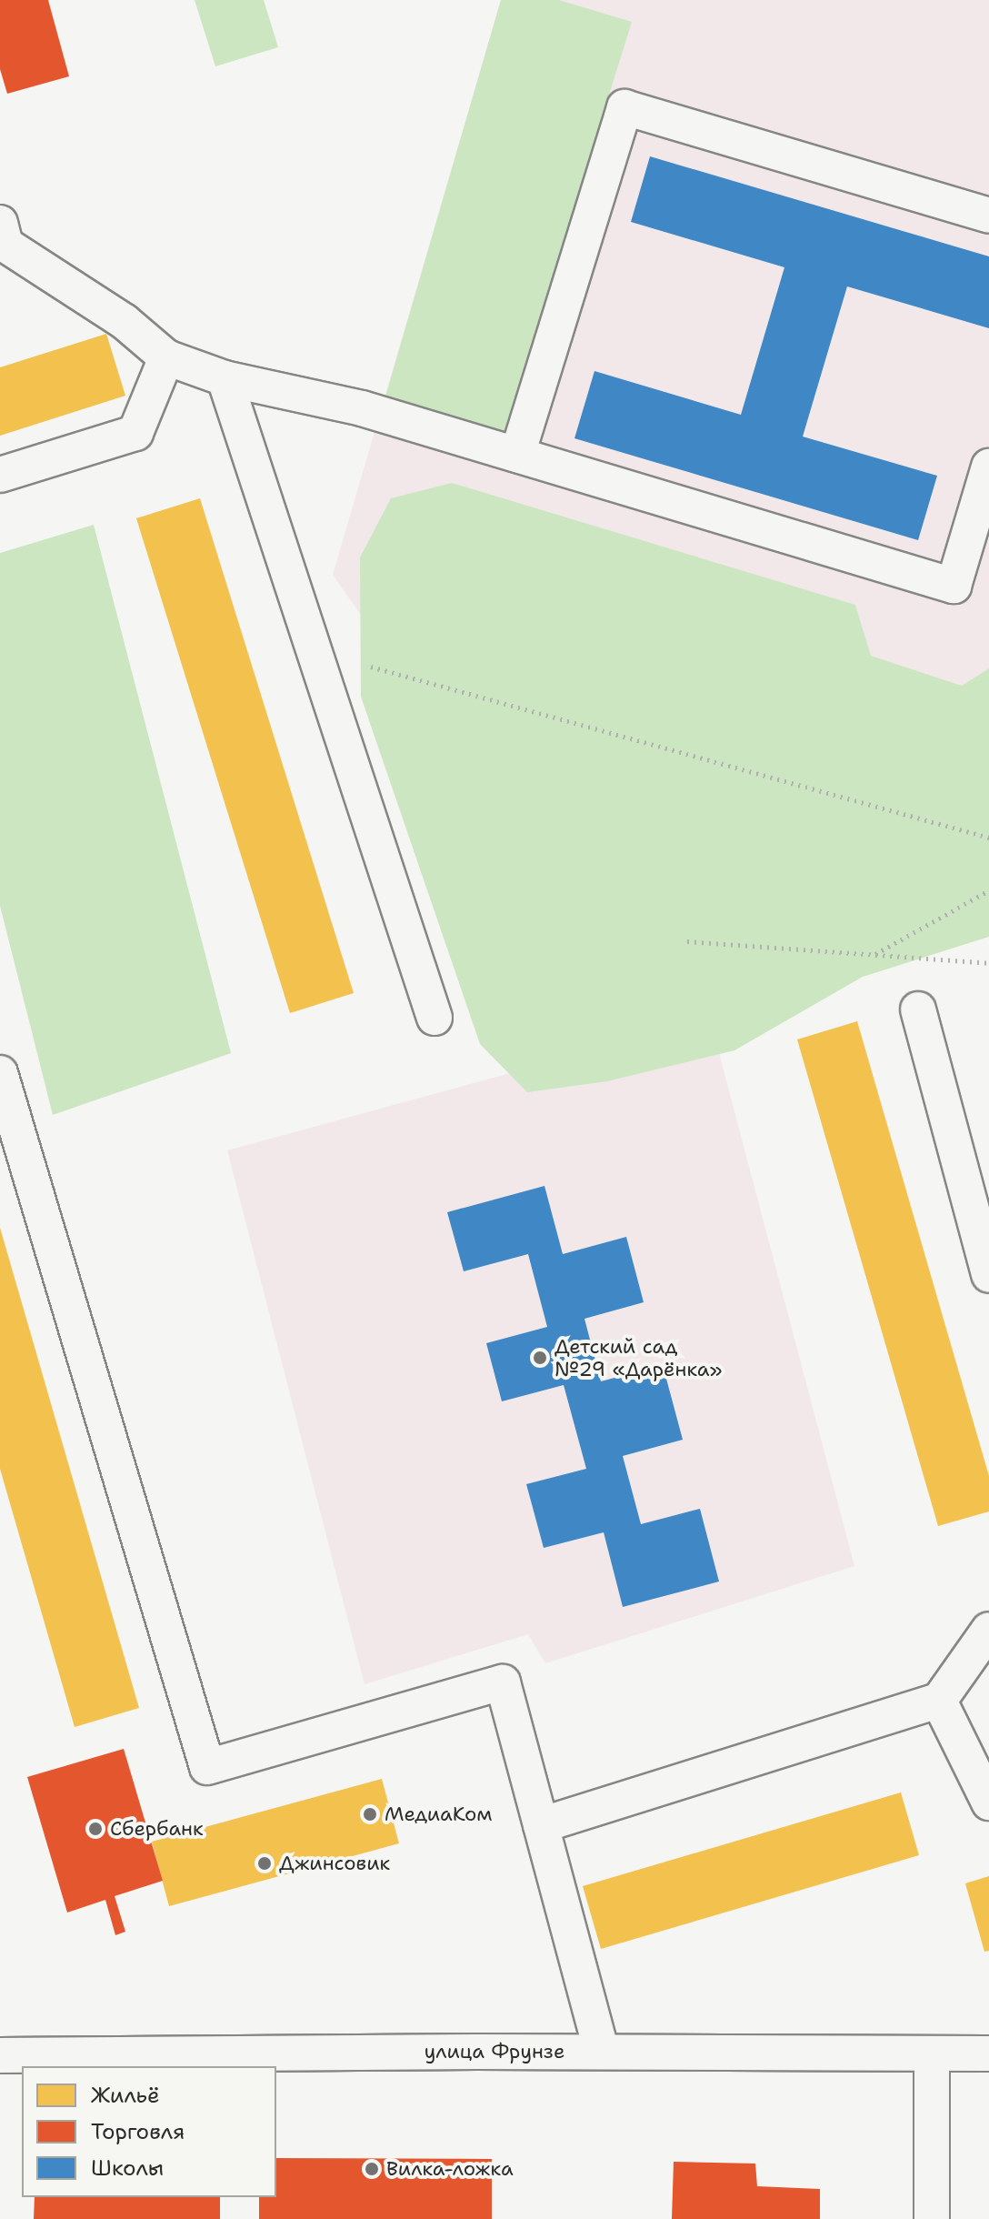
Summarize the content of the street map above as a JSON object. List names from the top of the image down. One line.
{"streets":{"street":["улица Фрунзе"]},"places":["Детский сад №29 «Дарёнка»","МедиаКом","Сбербанк","Джинсовик","Вилка-ложка"],"legend":["Жильё","Торговля","Школы"]}
